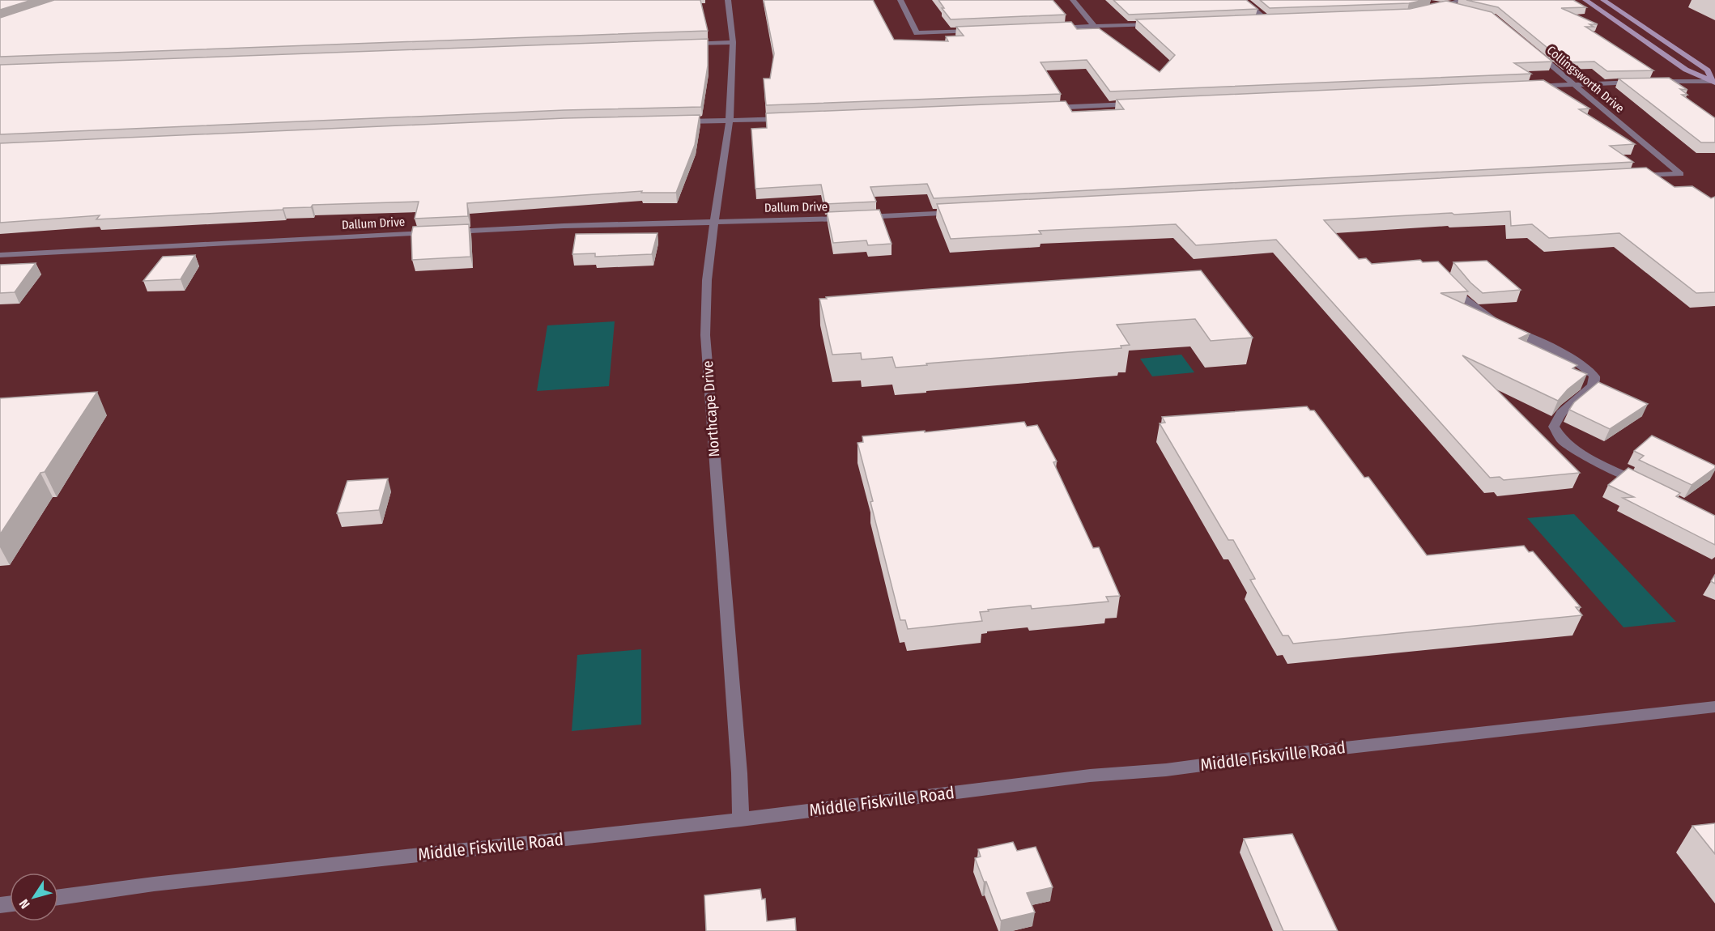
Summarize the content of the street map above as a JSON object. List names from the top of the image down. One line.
{"streets":{"street":["Collingsworth Drive","Dallum Drive","Northcape Drive","Middle Fiskville Road"]},"crossings":[["Dallum Drive","Northcape Drive"],["Northcape Drive","Middle Fiskville Road"]],"north":"bottom left"}
